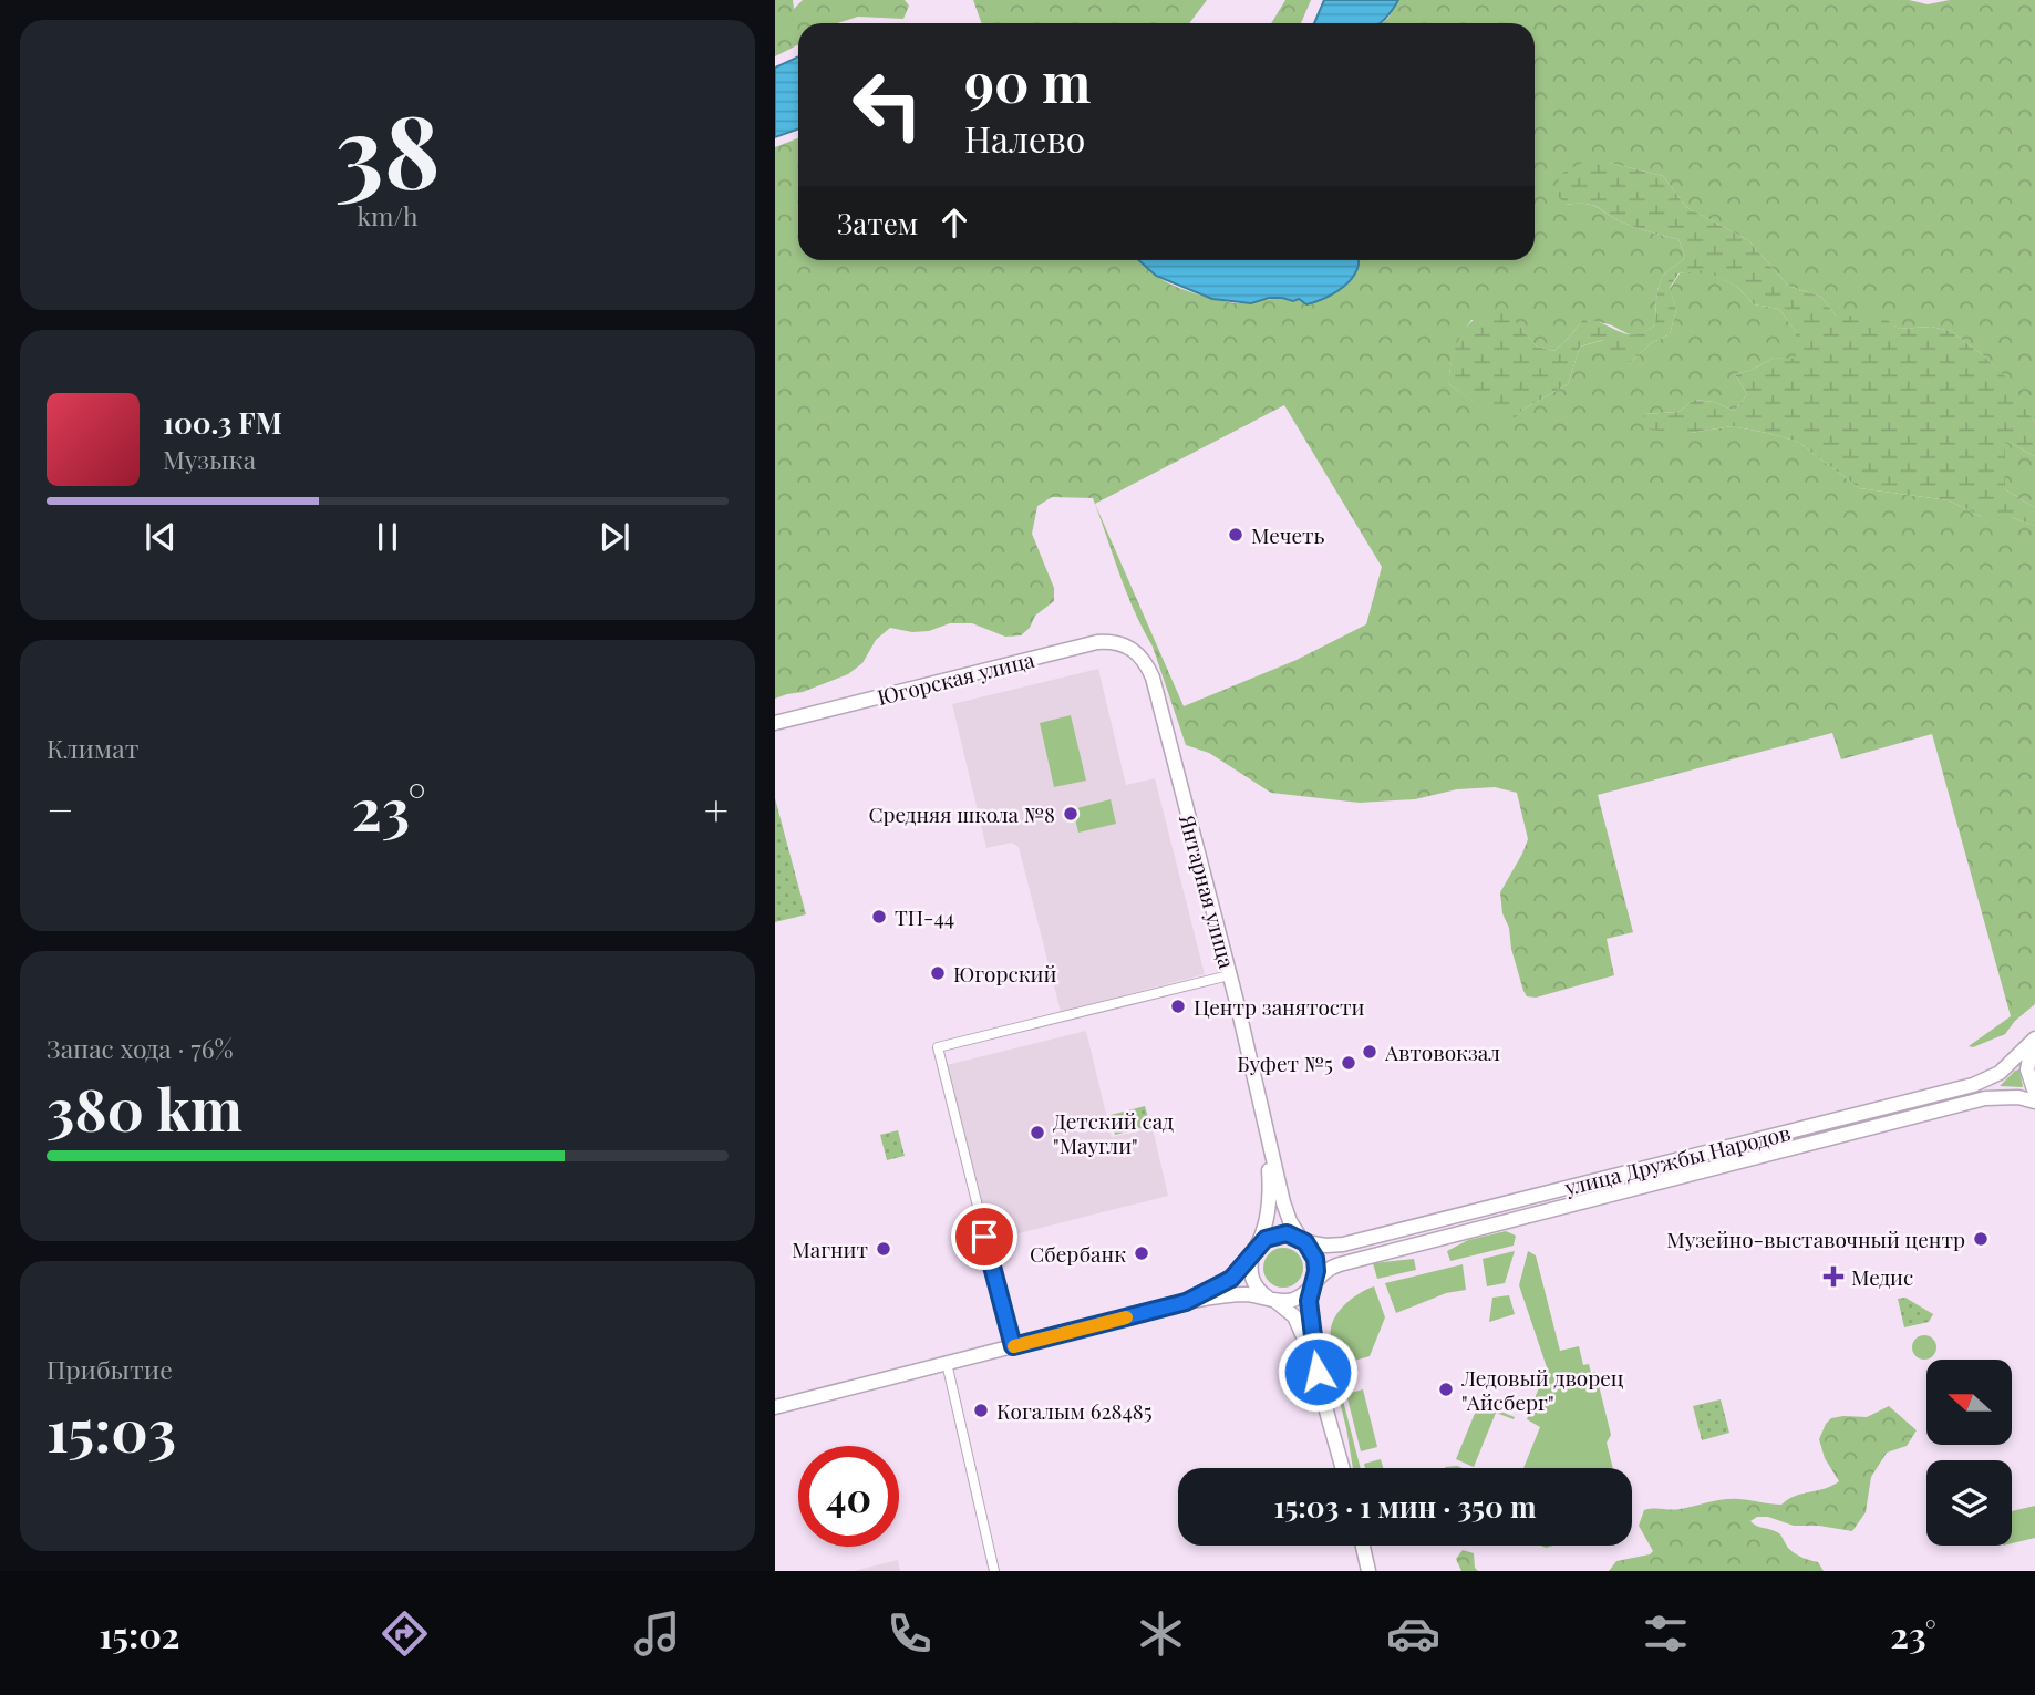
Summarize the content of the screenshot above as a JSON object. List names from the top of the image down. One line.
{"streets":{"main road":["Югорская улица","Янтарная улица","улица Дружбы Народов"]},"crossings":[["Югорская улица","Янтарная улица"]],"places":{"other":["Мечеть","Средняя школа №8","ТП-44","Югорский","Центр занятости","Автовокзал","Буфет №5","Детский сад \"Маугли\"","Музейно-выставочный центр","Магнит","Сбербанк","Ледовый дворец \"Айсберг\"","Когалым 628485"],"health":["Медис"]},"north":"left","page":{"tile":[["38","km/h"],"Климат",["Запас хода · 76%","380 km"],["Прибытие","15:03"]],"turn":["90 m","Налево"],"then":"Затем","song":["100.3 FM","Музыка"],"heat":["−","23°","+"],"limit":"40","trip":"15:03 · 1 мин · 350 m","tabs":["15:02","23°"]}}
